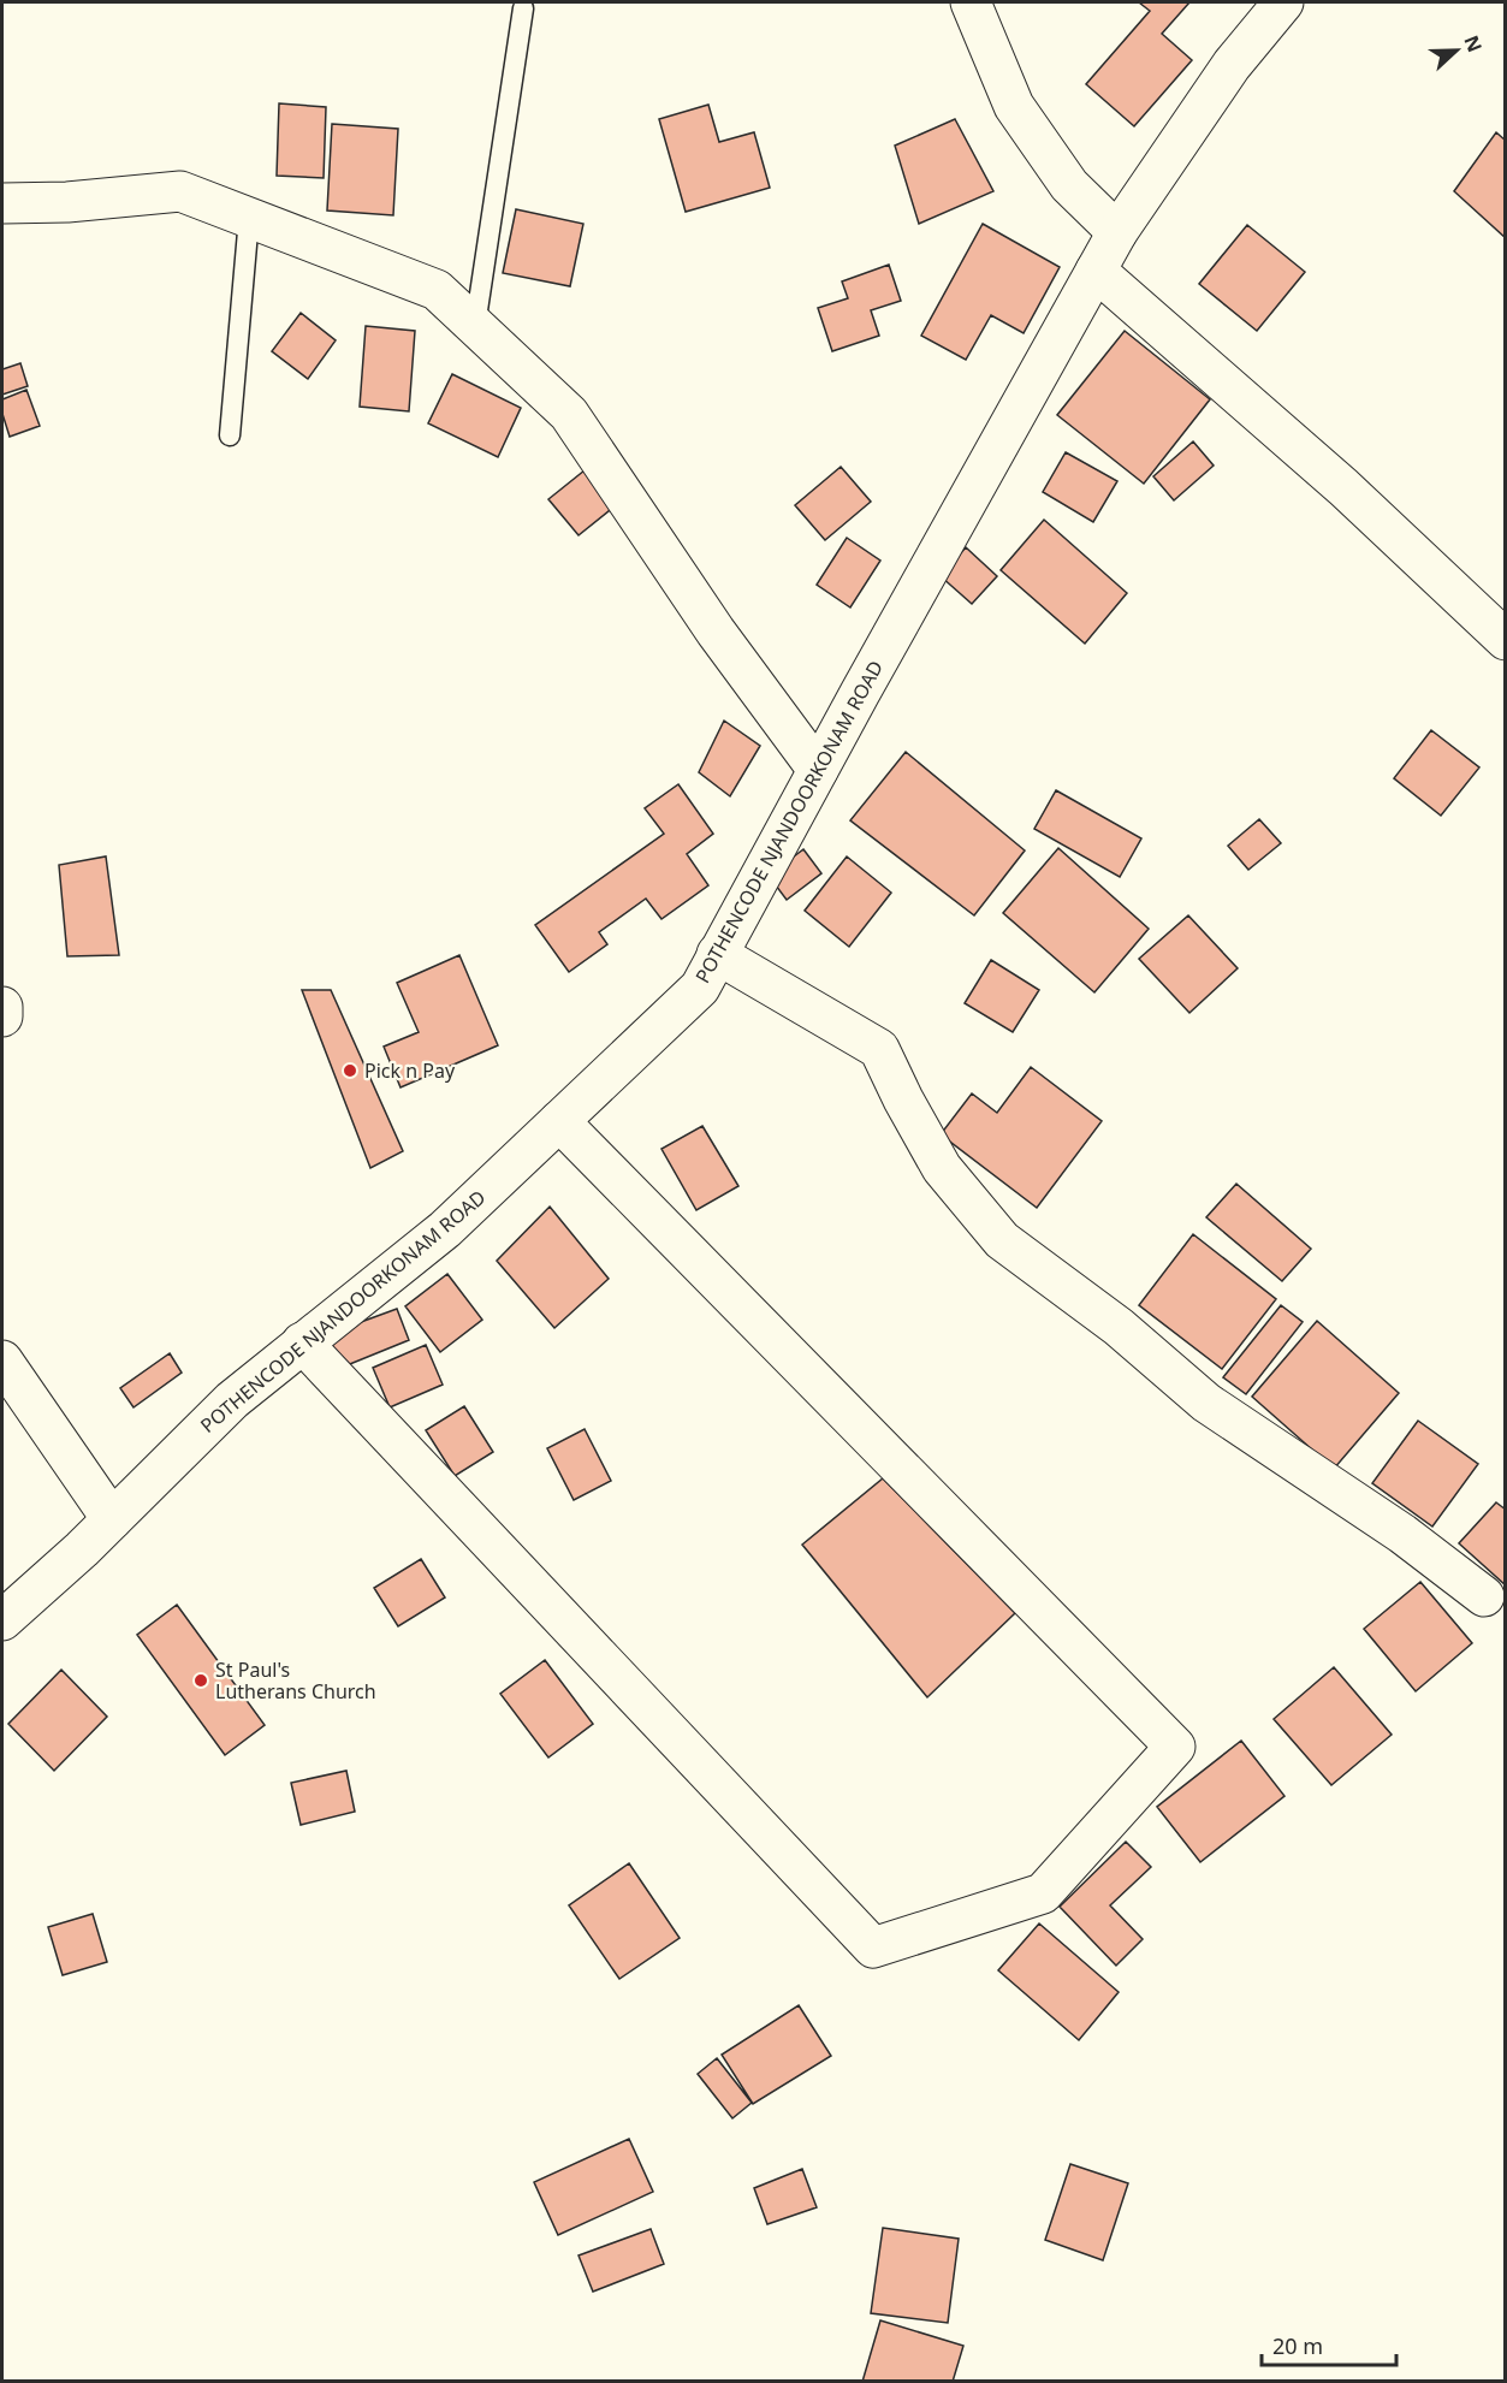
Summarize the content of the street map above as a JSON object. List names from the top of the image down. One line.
{"streets":{"street":["POTHENCODE NJANDOORKONAM ROAD"]},"places":["Pick n Pay","St Paul's Lutherans Church"],"scale_bar":"20 m","north":"right"}
